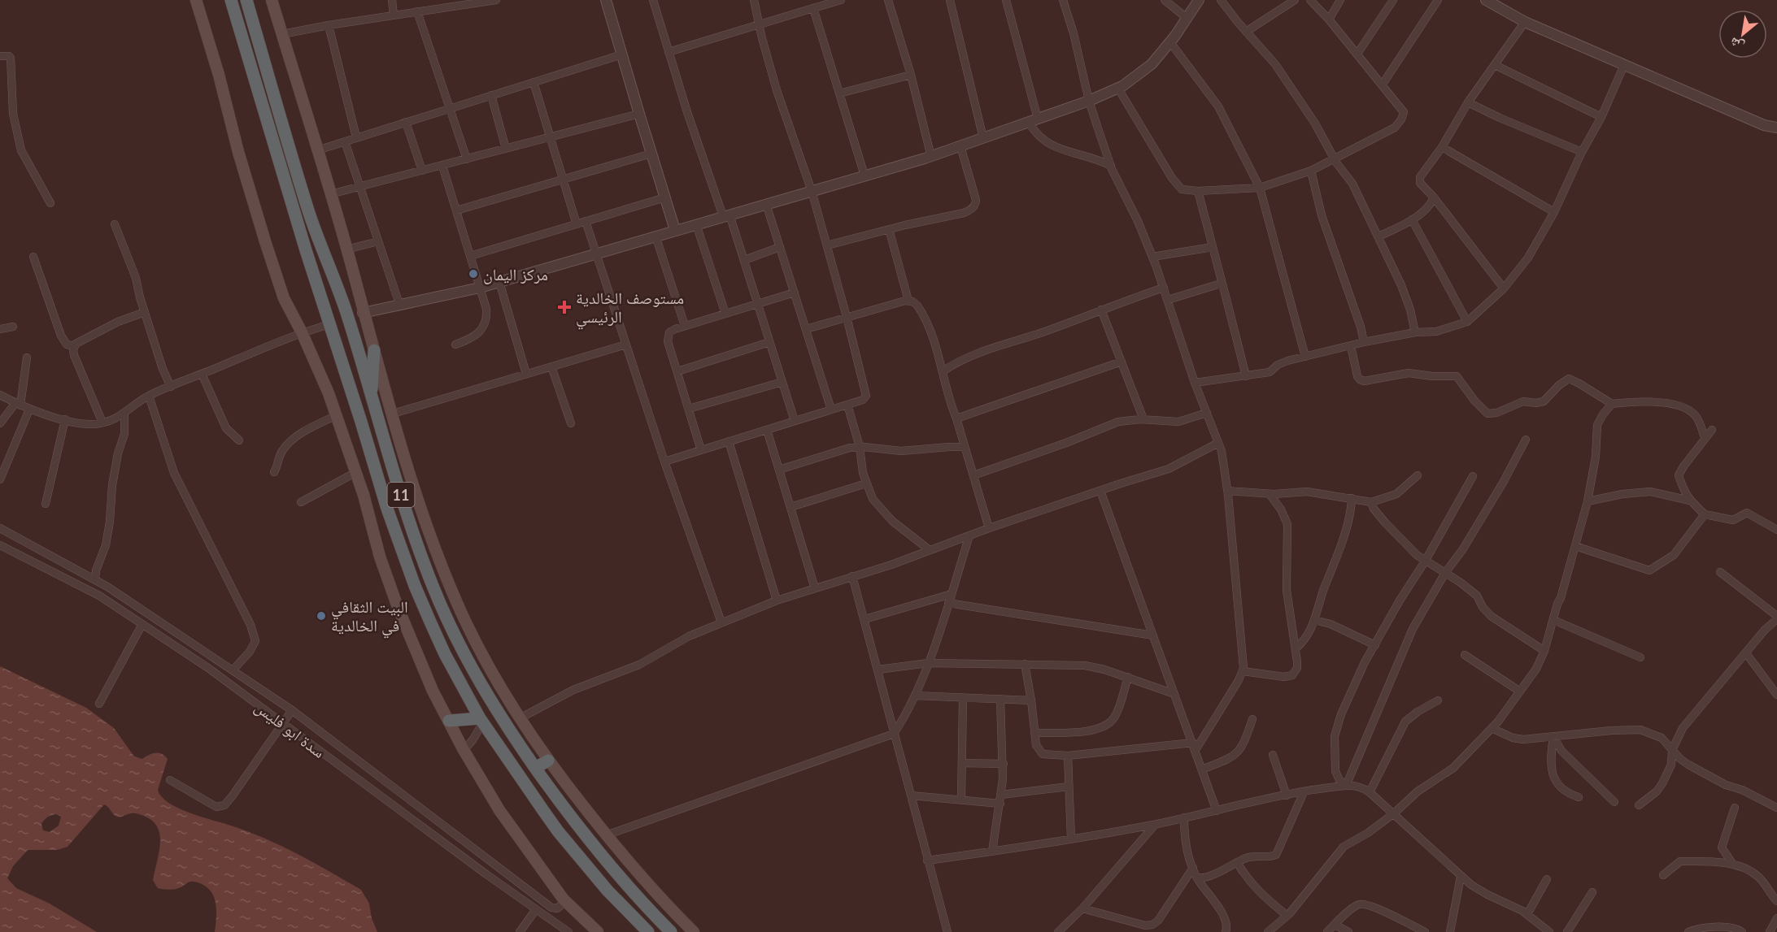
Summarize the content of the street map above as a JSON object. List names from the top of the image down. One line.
{"streets":{"highway":["11"],"street":["سدة ابو فليس"]},"places":{"other":["مركز اليمان","البيت الثقافي في الخالدية"],"health":["مستوصف الخالدية الرئيسي"]},"north":"bottom left"}
